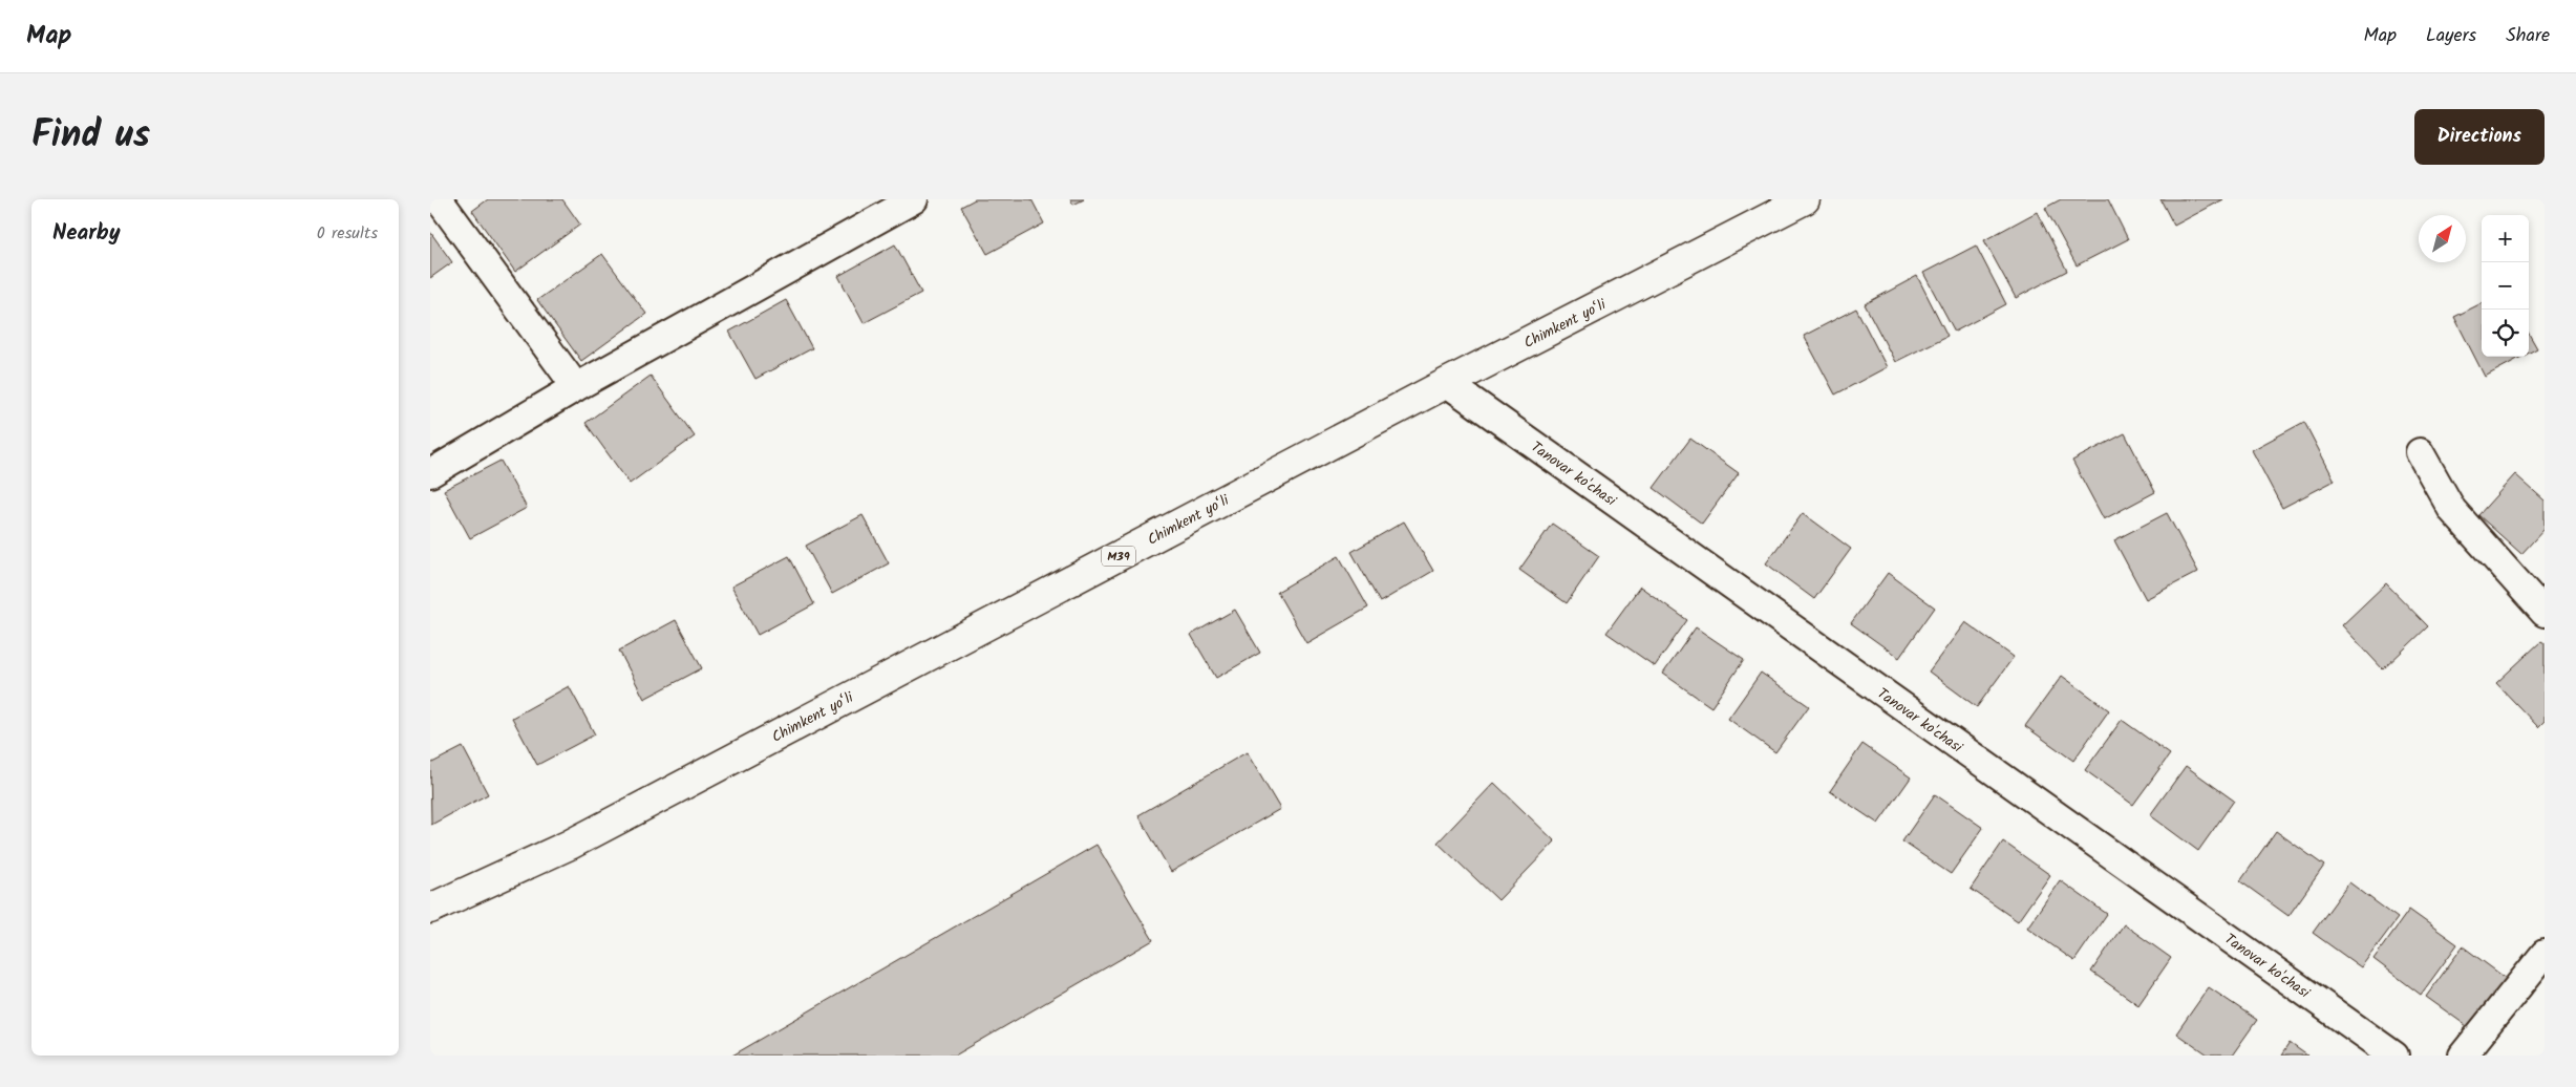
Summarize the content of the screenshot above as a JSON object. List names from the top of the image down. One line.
{"streets":{"highway":["Chimkent yo‘li","M39"],"street":["Tanovar ko'chasi"]},"crossings":[["Chimkent yo‘li","Tanovar ko'chasi"]],"north":"top right","page":{"header":"Map","nav":["Map","Layers","Share"],"title":"Find us","buttons":"Directions","heading":["Nearby","0 results"],"map_buttons":["+","−"]}}
